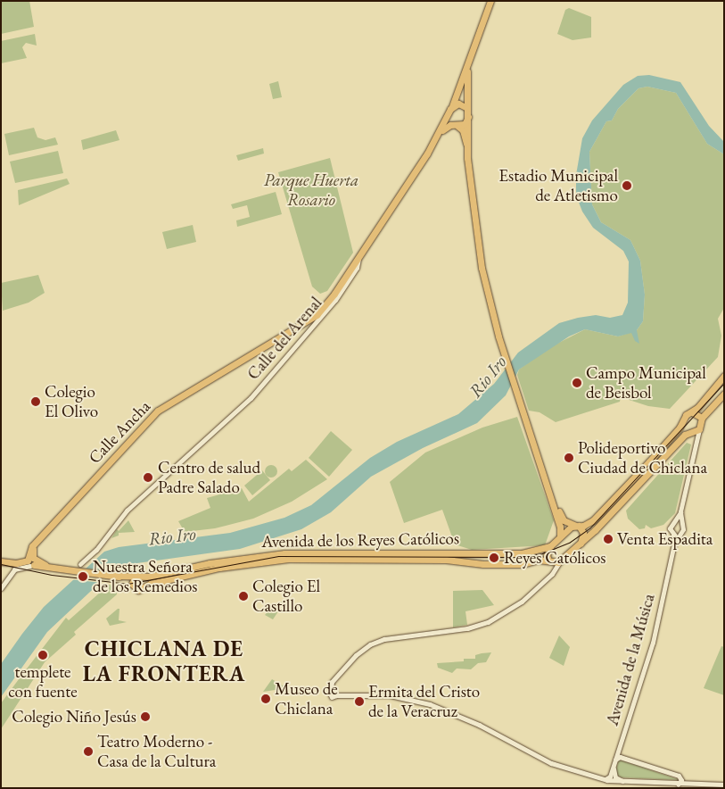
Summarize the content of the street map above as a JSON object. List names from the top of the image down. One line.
{"streets":{"main road":["Calle Ancha","Avenida de los Reyes Católicos"],"street":["Calle del Arenal","Avenida de la Música"]},"crossings":[["Calle del Arenal","Calle Ancha"]],"districts":["CHICLANA DE LA FRONTERA"],"water":["Rio Iro"],"parks":["Parque Huerta Rosario"],"places":["Estadio Municipal de Atletismo","Campo Municipal de Beisbol","Colegio El Olivo","Polideportivo Ciudad de Chiclana","Centro de salud Padre Salado","Venta Espadita","Reyes Católicos","Nuestra Señora de los Remedios","Colegio El Castillo","templete con fuente","Museo de Chiclana","Ermita del Cristo de la Veracruz","Colegio Niño Jesús","Teatro Moderno - Casa de la Cultura"]}
